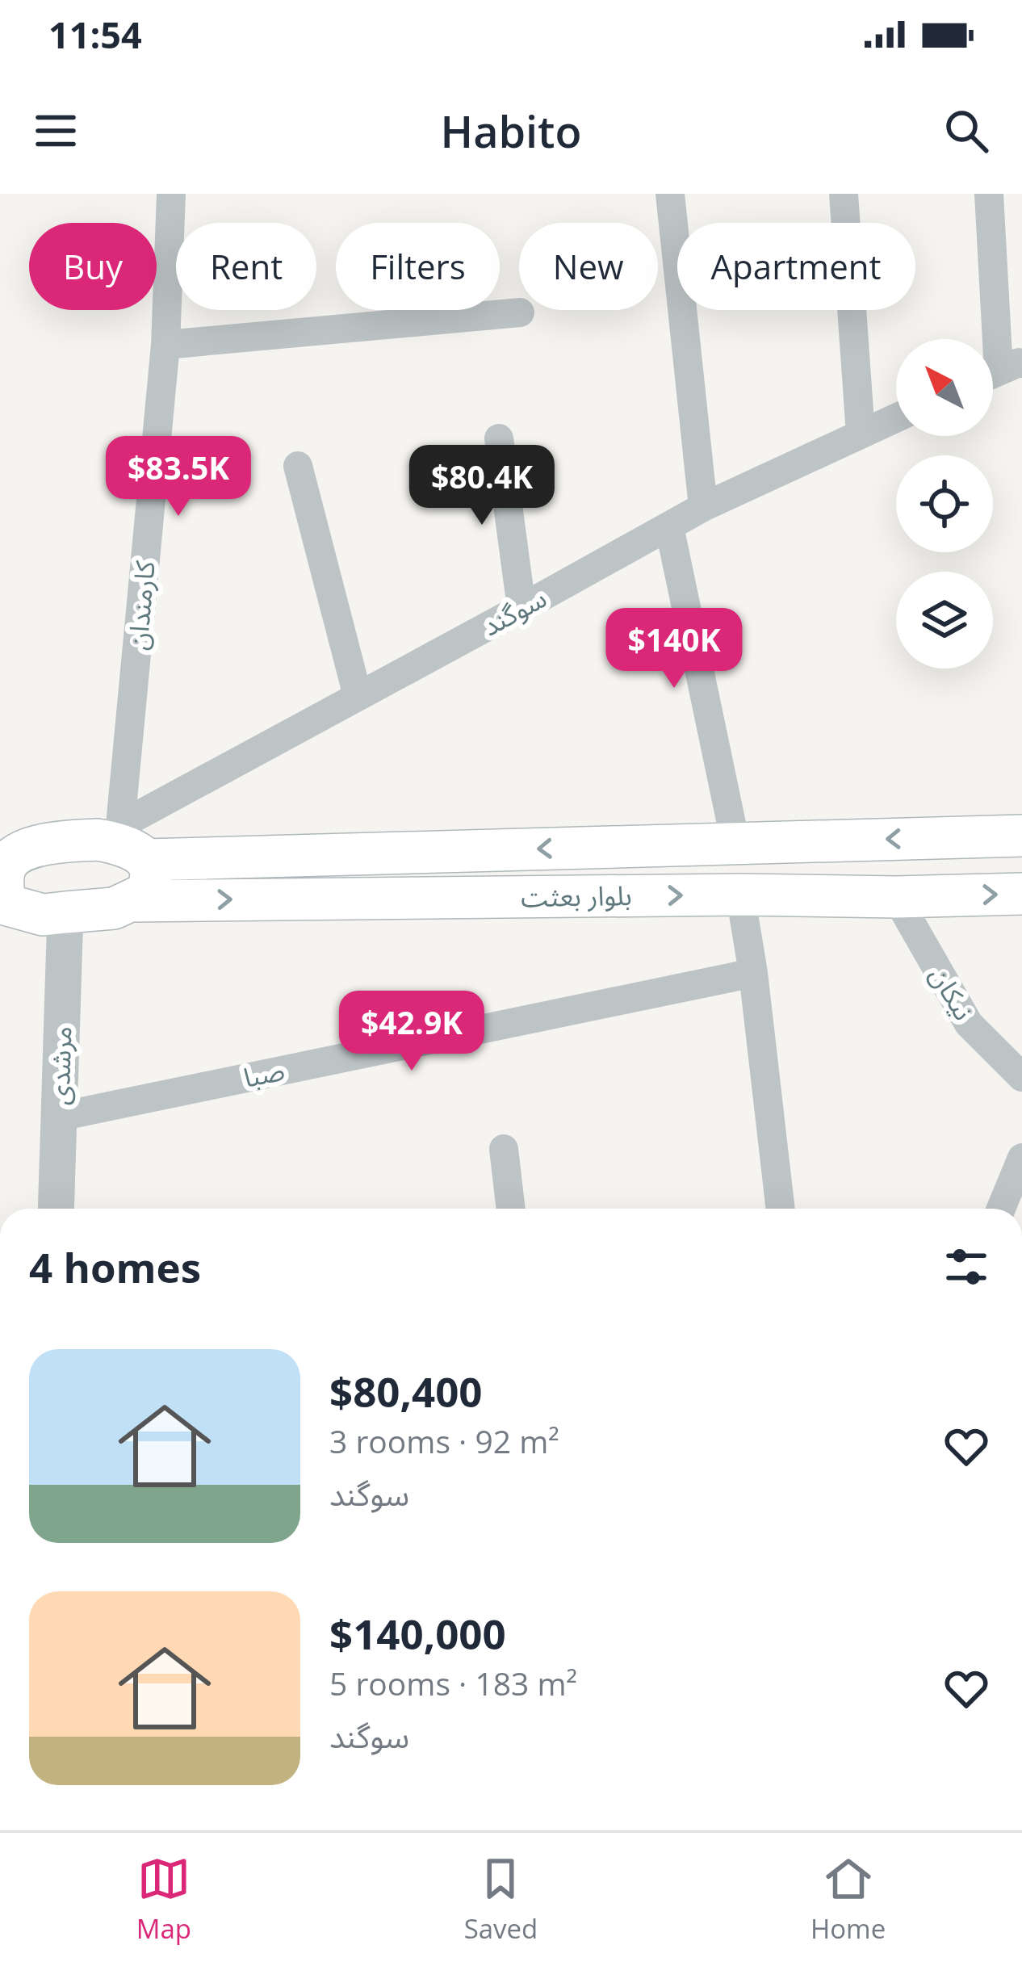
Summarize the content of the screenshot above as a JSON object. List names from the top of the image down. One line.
{"streets":{"main road":["بلوار بعثت"],"street":["کارمندان","سوگند","نیکان","مرشدی","صبا"]},"crossings":[["کارمندان","سوگند"],["کارمندان","بلوار بعثت"],["سوگند","بلوار بعثت"],["بلوار بعثت","نیکان"],["بلوار بعثت","مرشدی"],["مرشدی","صبا"]],"north":"top left","page":{"status":"11:54","header":"Habito","chip":["Buy","Rent","Filters","New","Apartment"],"price":["$83.5K","$80.4K","$140K","$42.9K"],"heading":"4 homes","list":[{"name":"$80,400","note":"3 rooms · 92 m² · سوگند"},{"name":"$140,000","note":"5 rooms · 183 m² · سوگند"}],"tabs":["Map","Saved","Home"]}}
